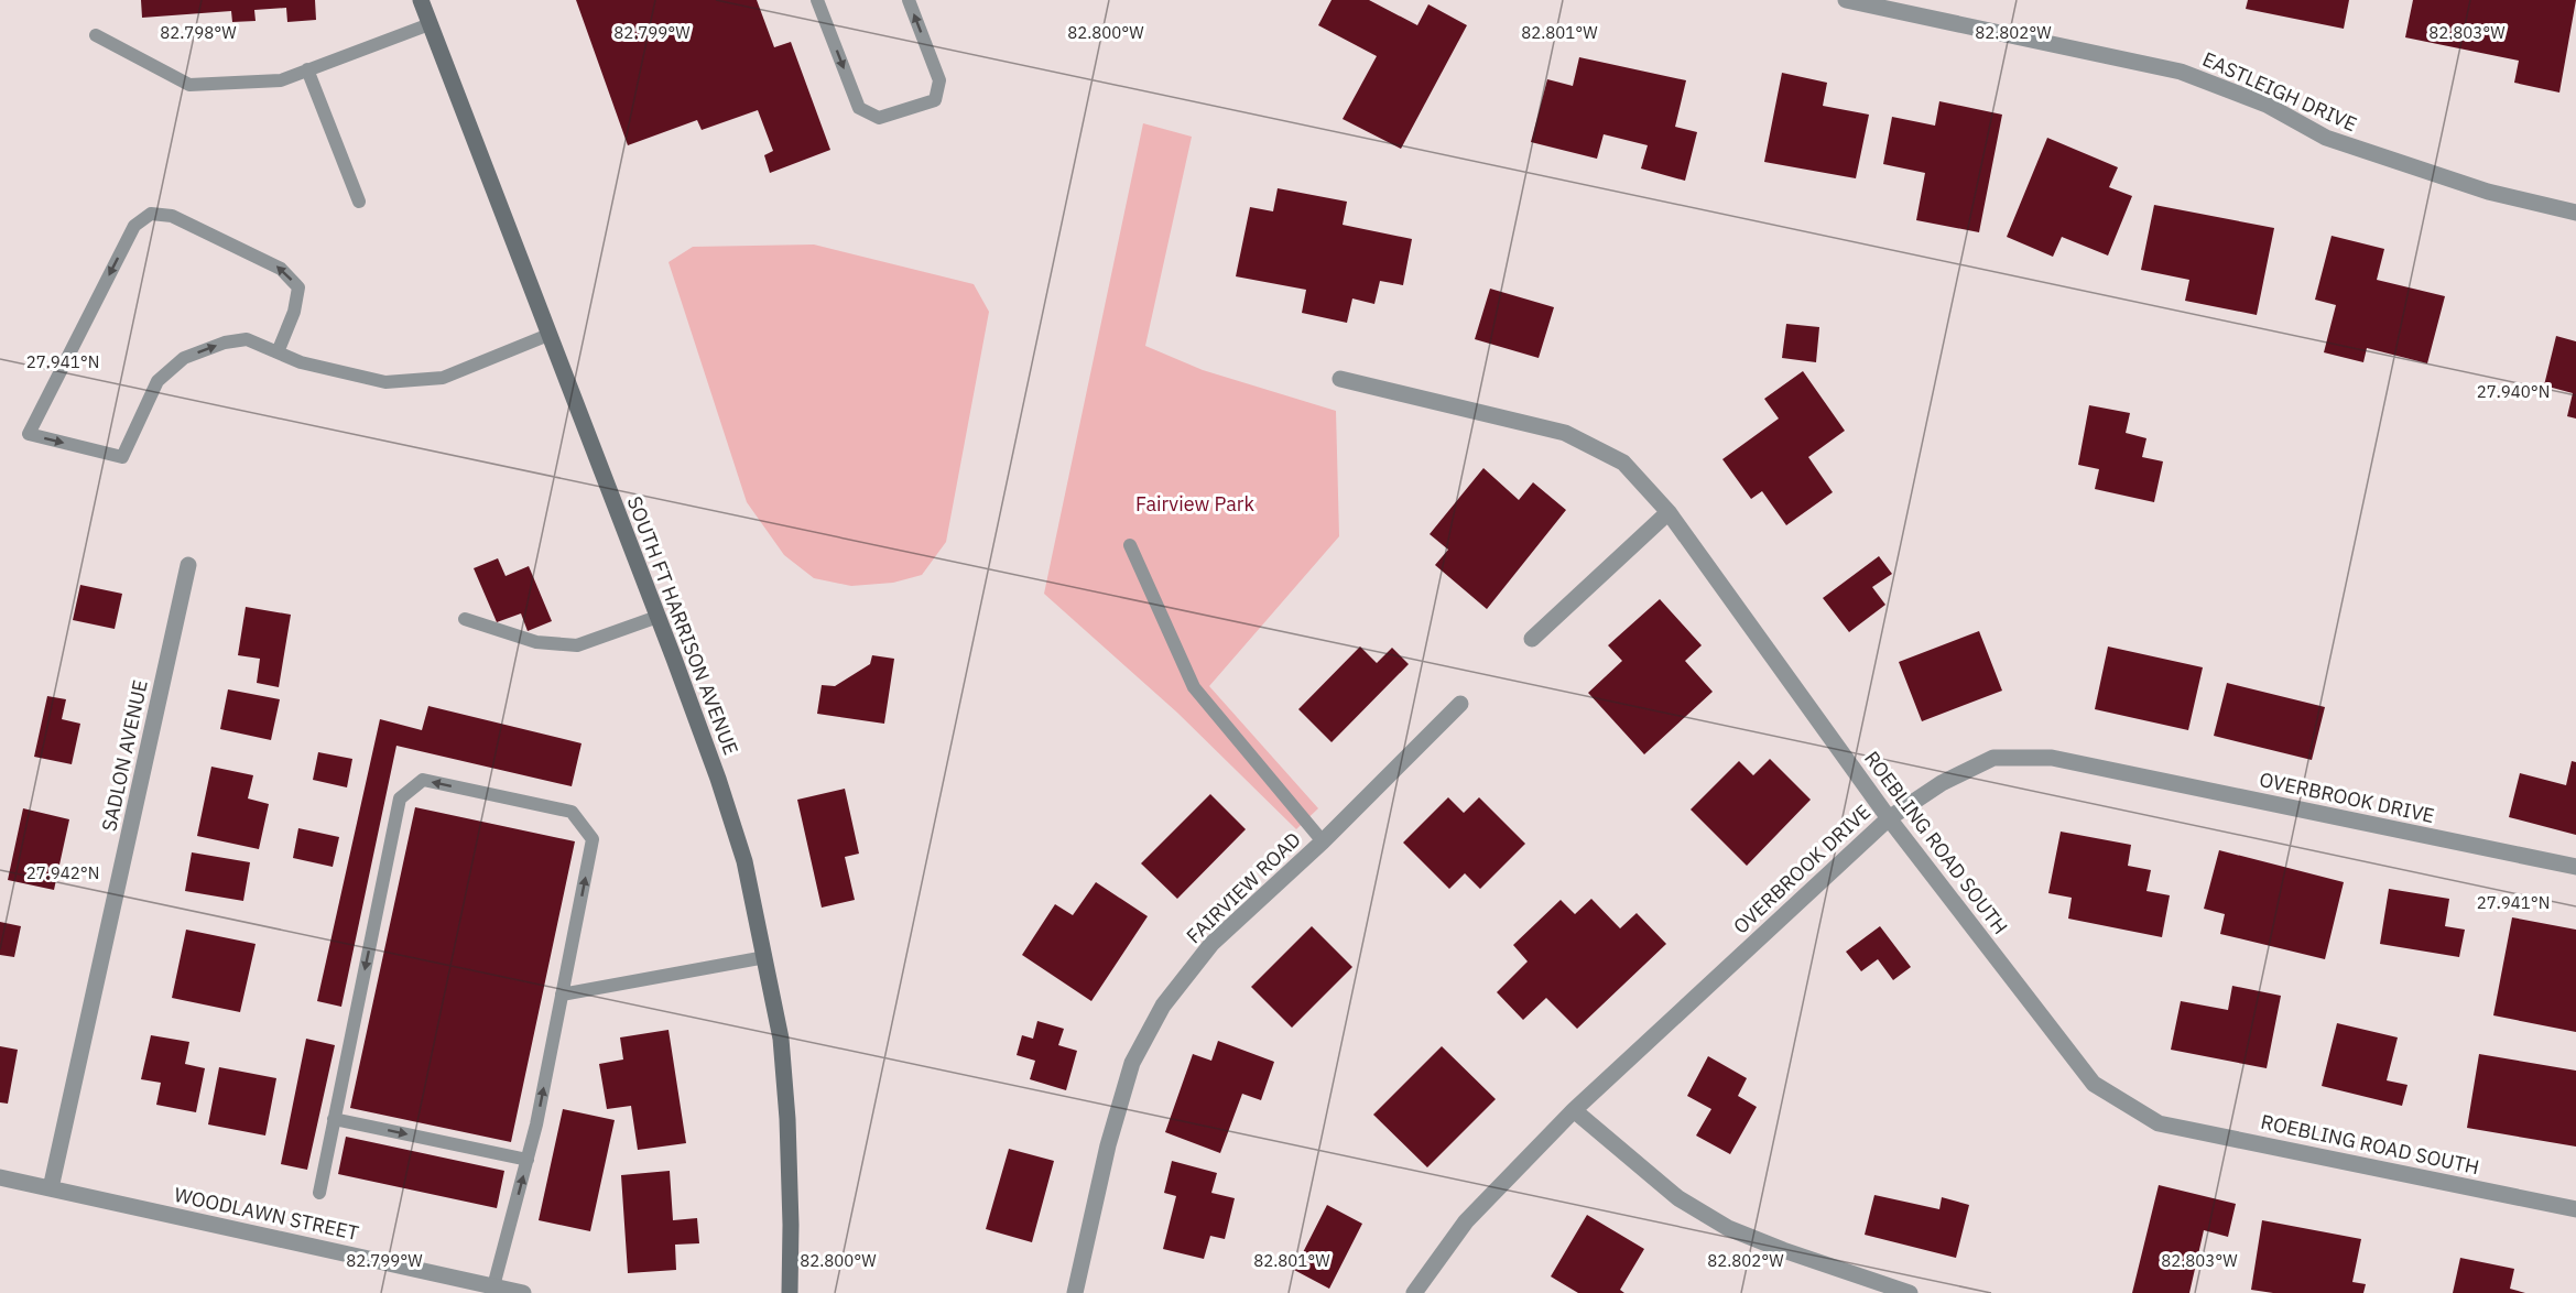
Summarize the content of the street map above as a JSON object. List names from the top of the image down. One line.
{"streets":{"main road":["SOUTH FT HARRISON AVENUE"],"street":["EASTLEIGH DRIVE","SADLON AVENUE","OVERBROOK DRIVE","ROEBLING ROAD SOUTH","FAIRVIEW ROAD","WOODLAWN STREET"]},"crossings":[["SADLON AVENUE","WOODLAWN STREET"],["OVERBROOK DRIVE","ROEBLING ROAD SOUTH"]],"parks":["Fairview Park"],"coordinates":["82.798°W","82.799°W","82.800°W","82.801°W","82.802°W","82.803°W","27.941°N","27.940°N","27.942°N"]}
